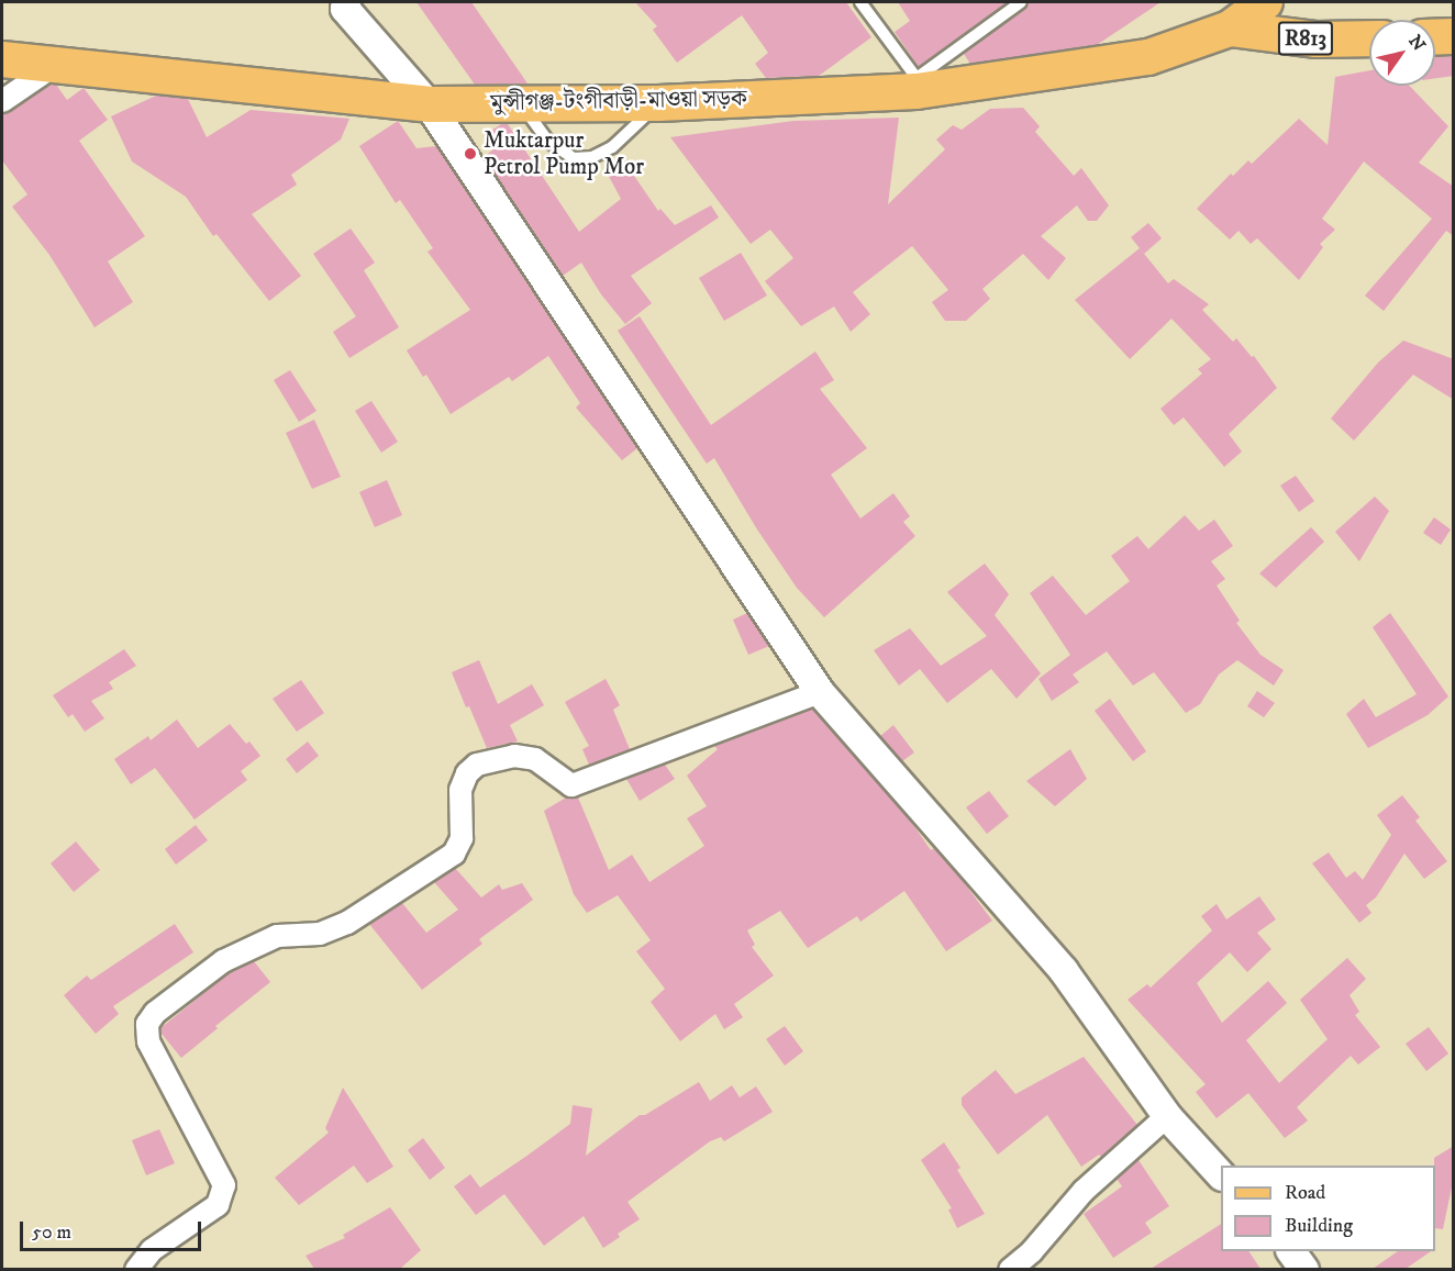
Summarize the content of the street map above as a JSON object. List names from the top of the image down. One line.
{"streets":{"main road":["R813","মুন্সীগঞ্জ-টংগীবাড়ী-মাওয়া সড়ক"]},"crossings":[["R813","মুন্সীগঞ্জ-টংগীবাড়ী-মাওয়া সড়ক"]],"places":["Muktarpur Petrol Pump Mor"],"legend":["Road","Building"],"scale_bar":"50 m","north":"top right"}
